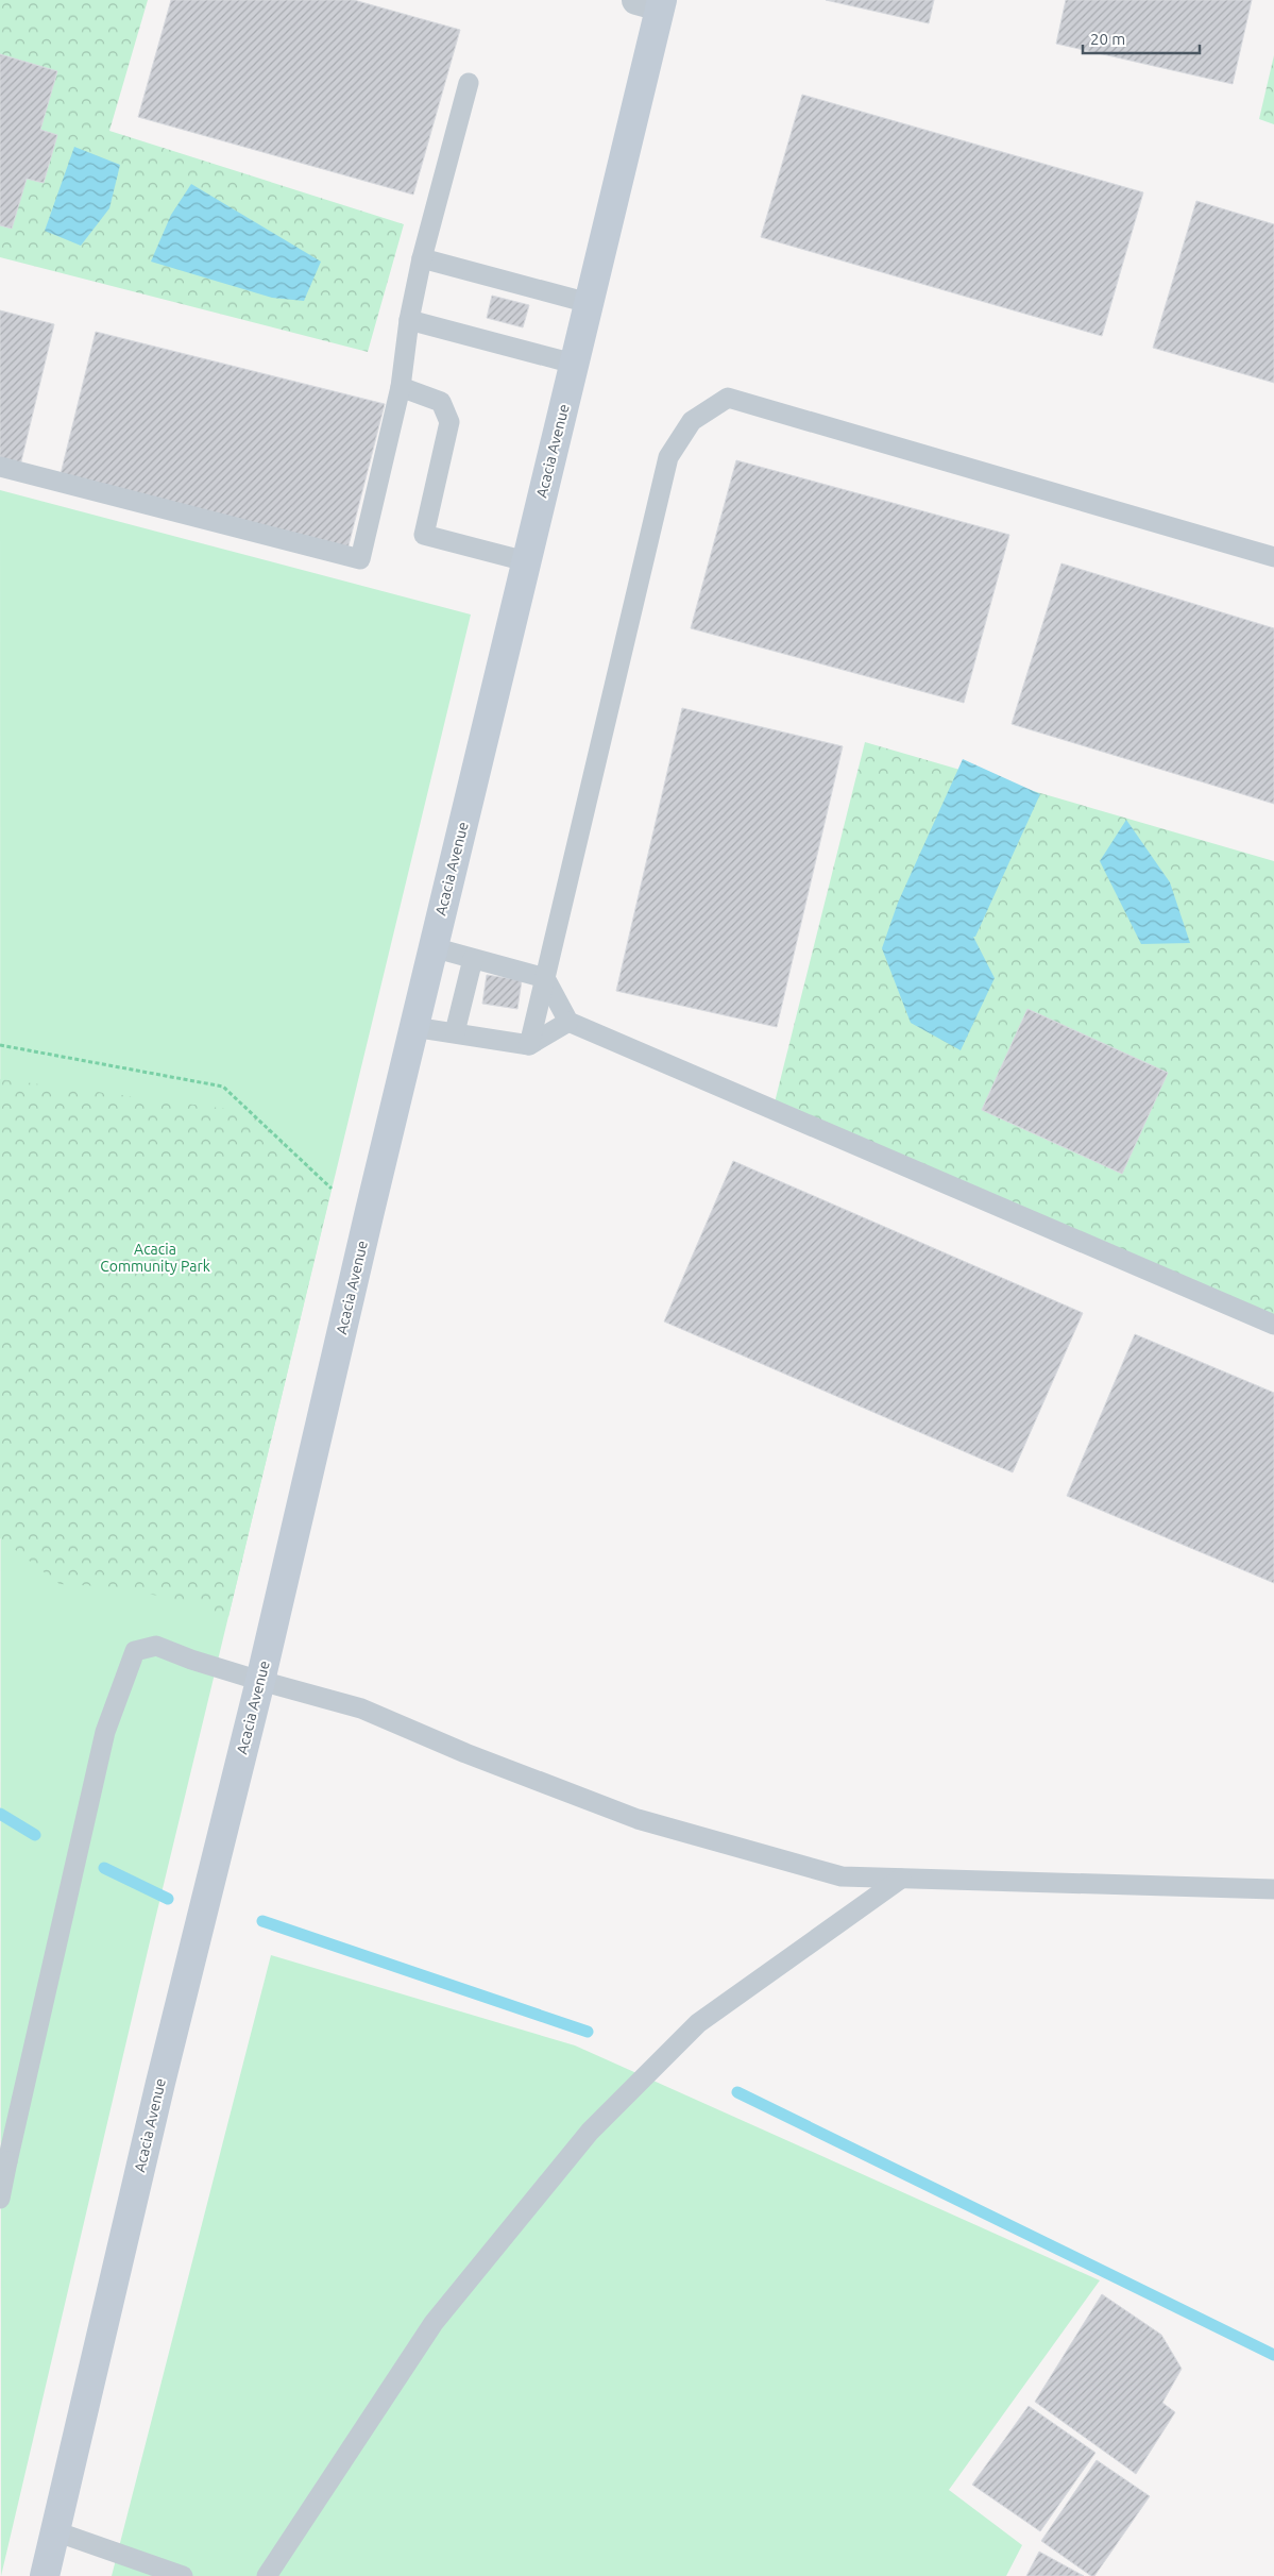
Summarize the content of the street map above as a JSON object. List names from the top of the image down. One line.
{"streets":{"street":["Acacia Avenue"]},"parks":["Acacia Community Park"],"scale_bar":"20 m"}
